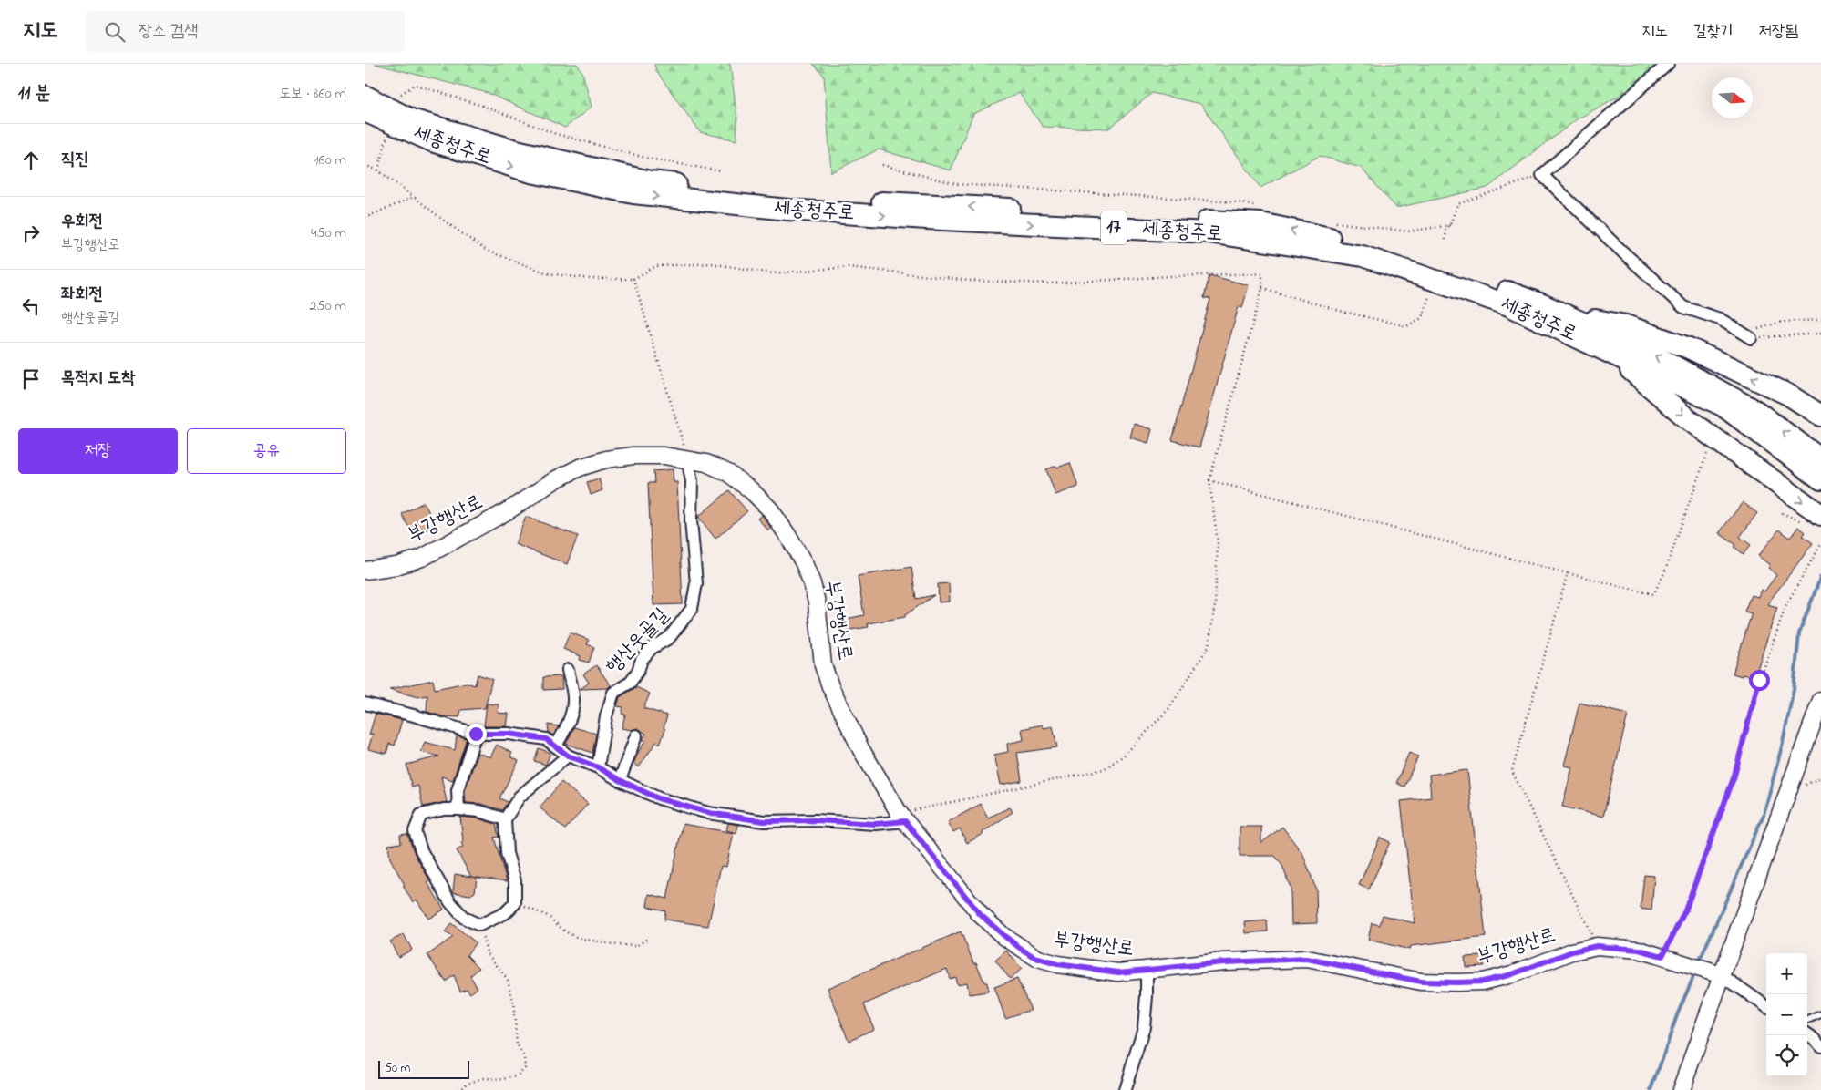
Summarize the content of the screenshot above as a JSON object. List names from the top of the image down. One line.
{"streets":{"highway":["세종청주로","17"],"street":["부강행산로","행산웃골길"]},"crossings":[["부강행산로","행산웃골길"]],"scale_bar":"50 m","north":"right","page":{"header":"지도","search":"장소 검색","nav":["지도","길찾기","저장됨"],"heading":["11 분","도보 · 860 m"],"list":[["직진","160 m"],["우회전","부강행산로","450 m"],["좌회전","행산웃골길","250 m"],"목적지 도착"],"buttons":["저장","공유"],"map_buttons":["+","−"],"scale":"50 m"}}
